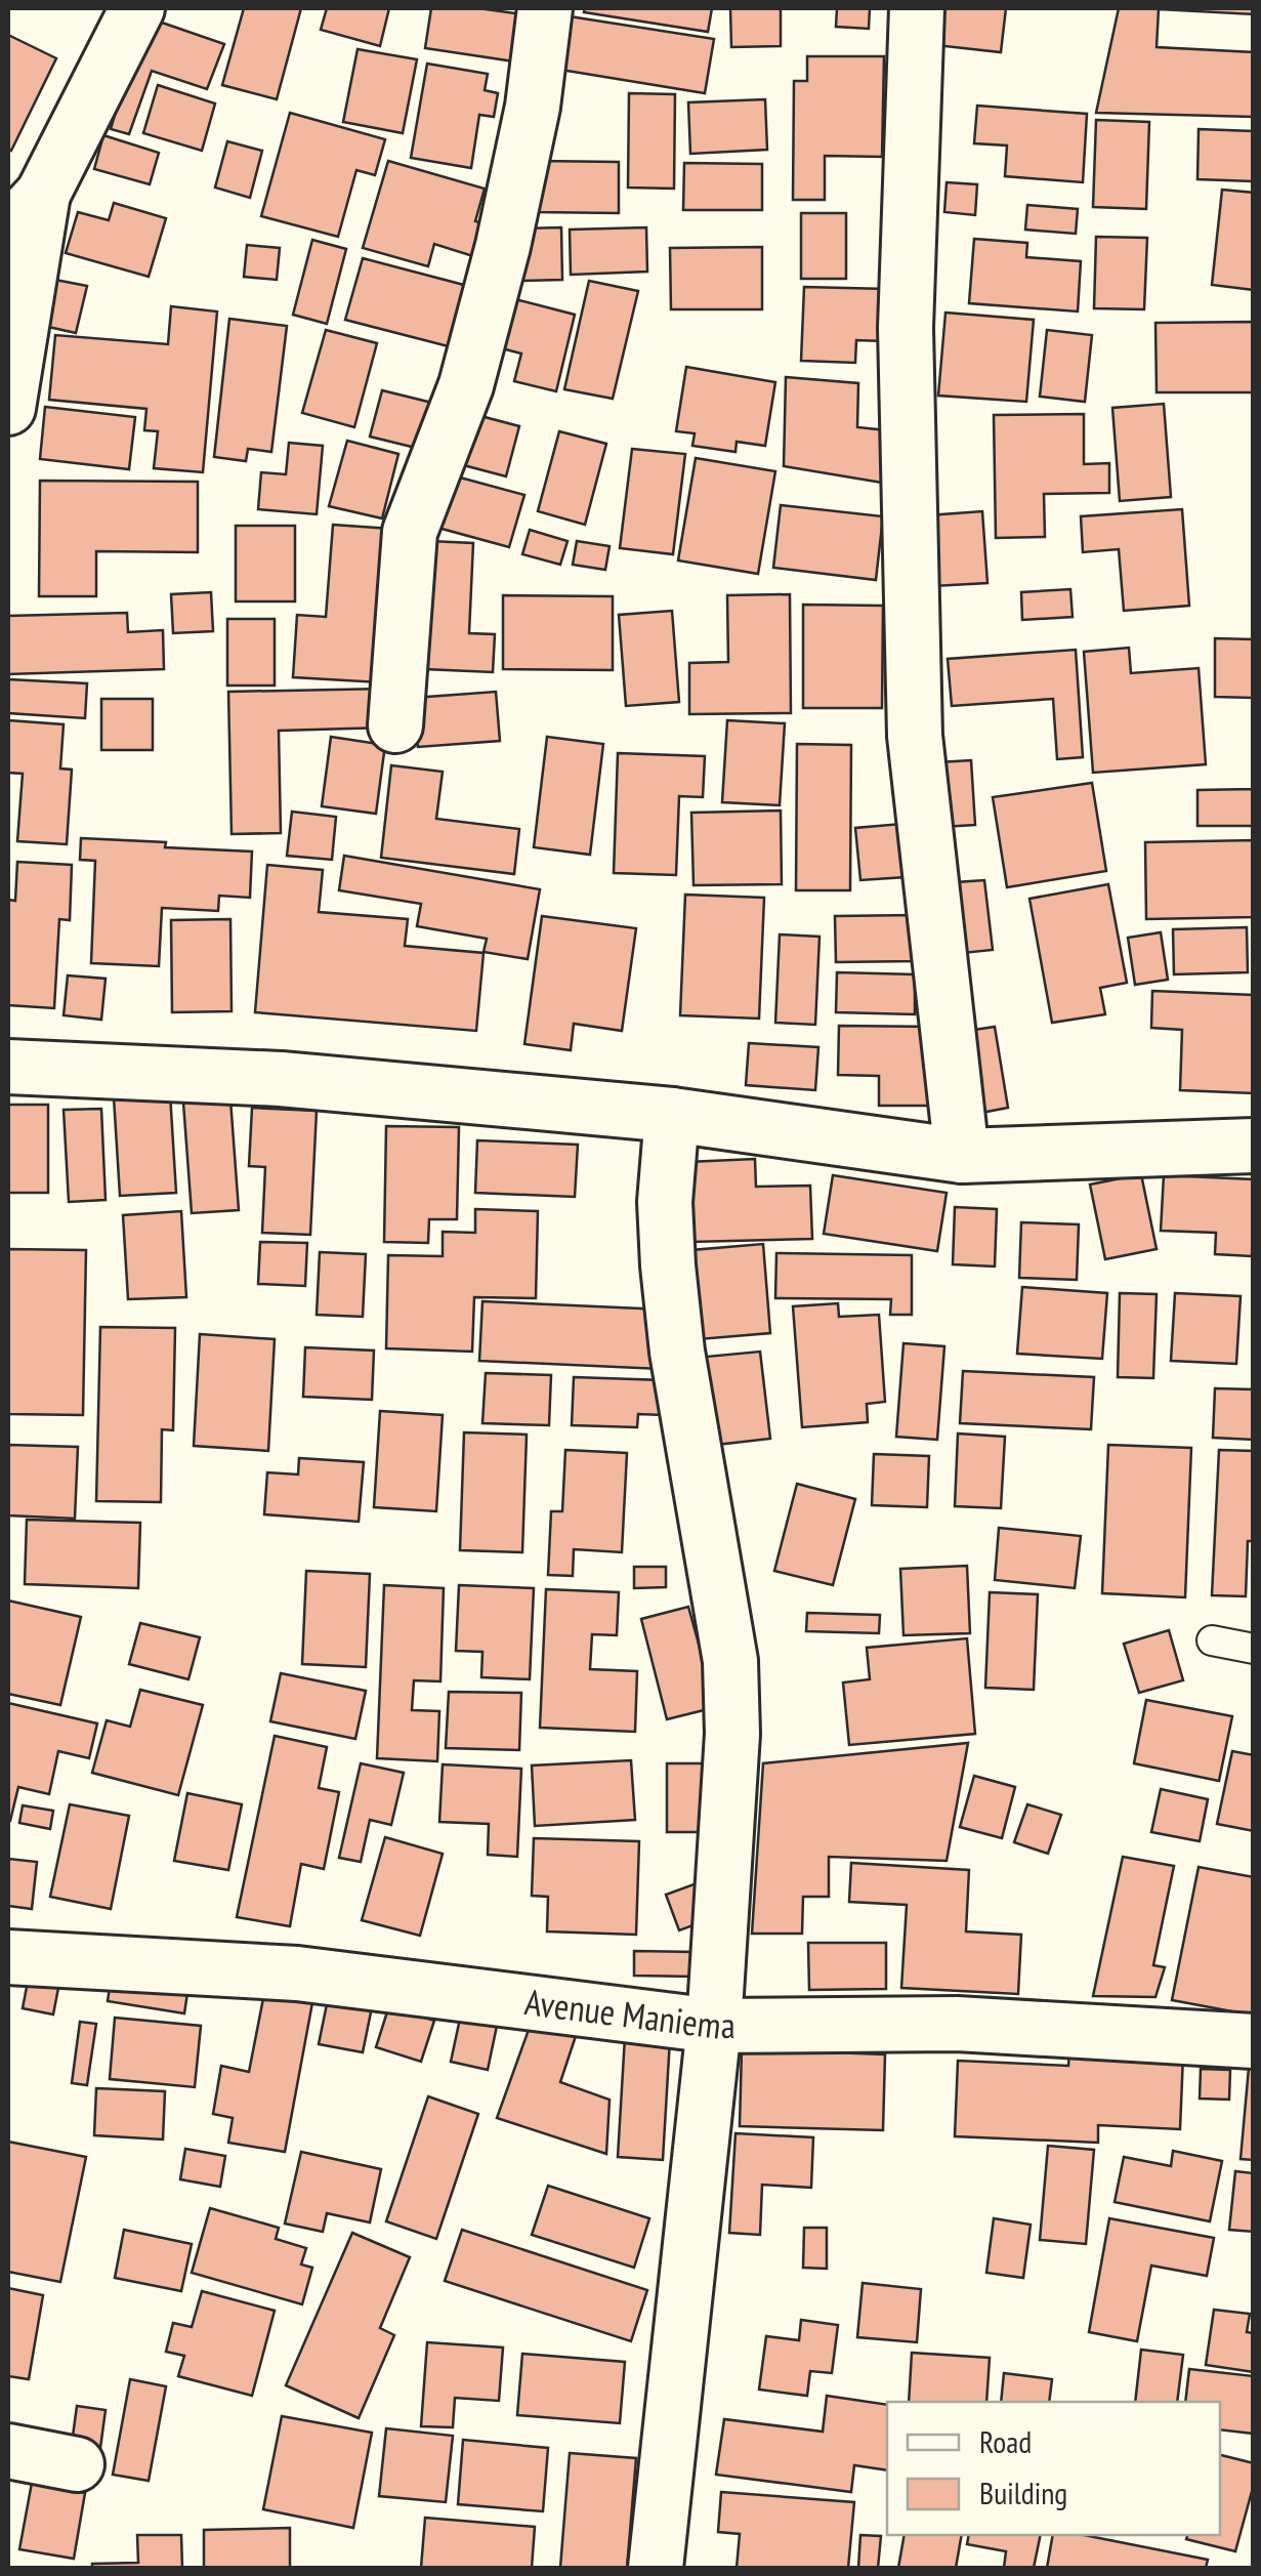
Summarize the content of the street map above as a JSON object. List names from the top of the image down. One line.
{"streets":{"street":["Avenue Maniema"]},"legend":["Road","Building"]}
